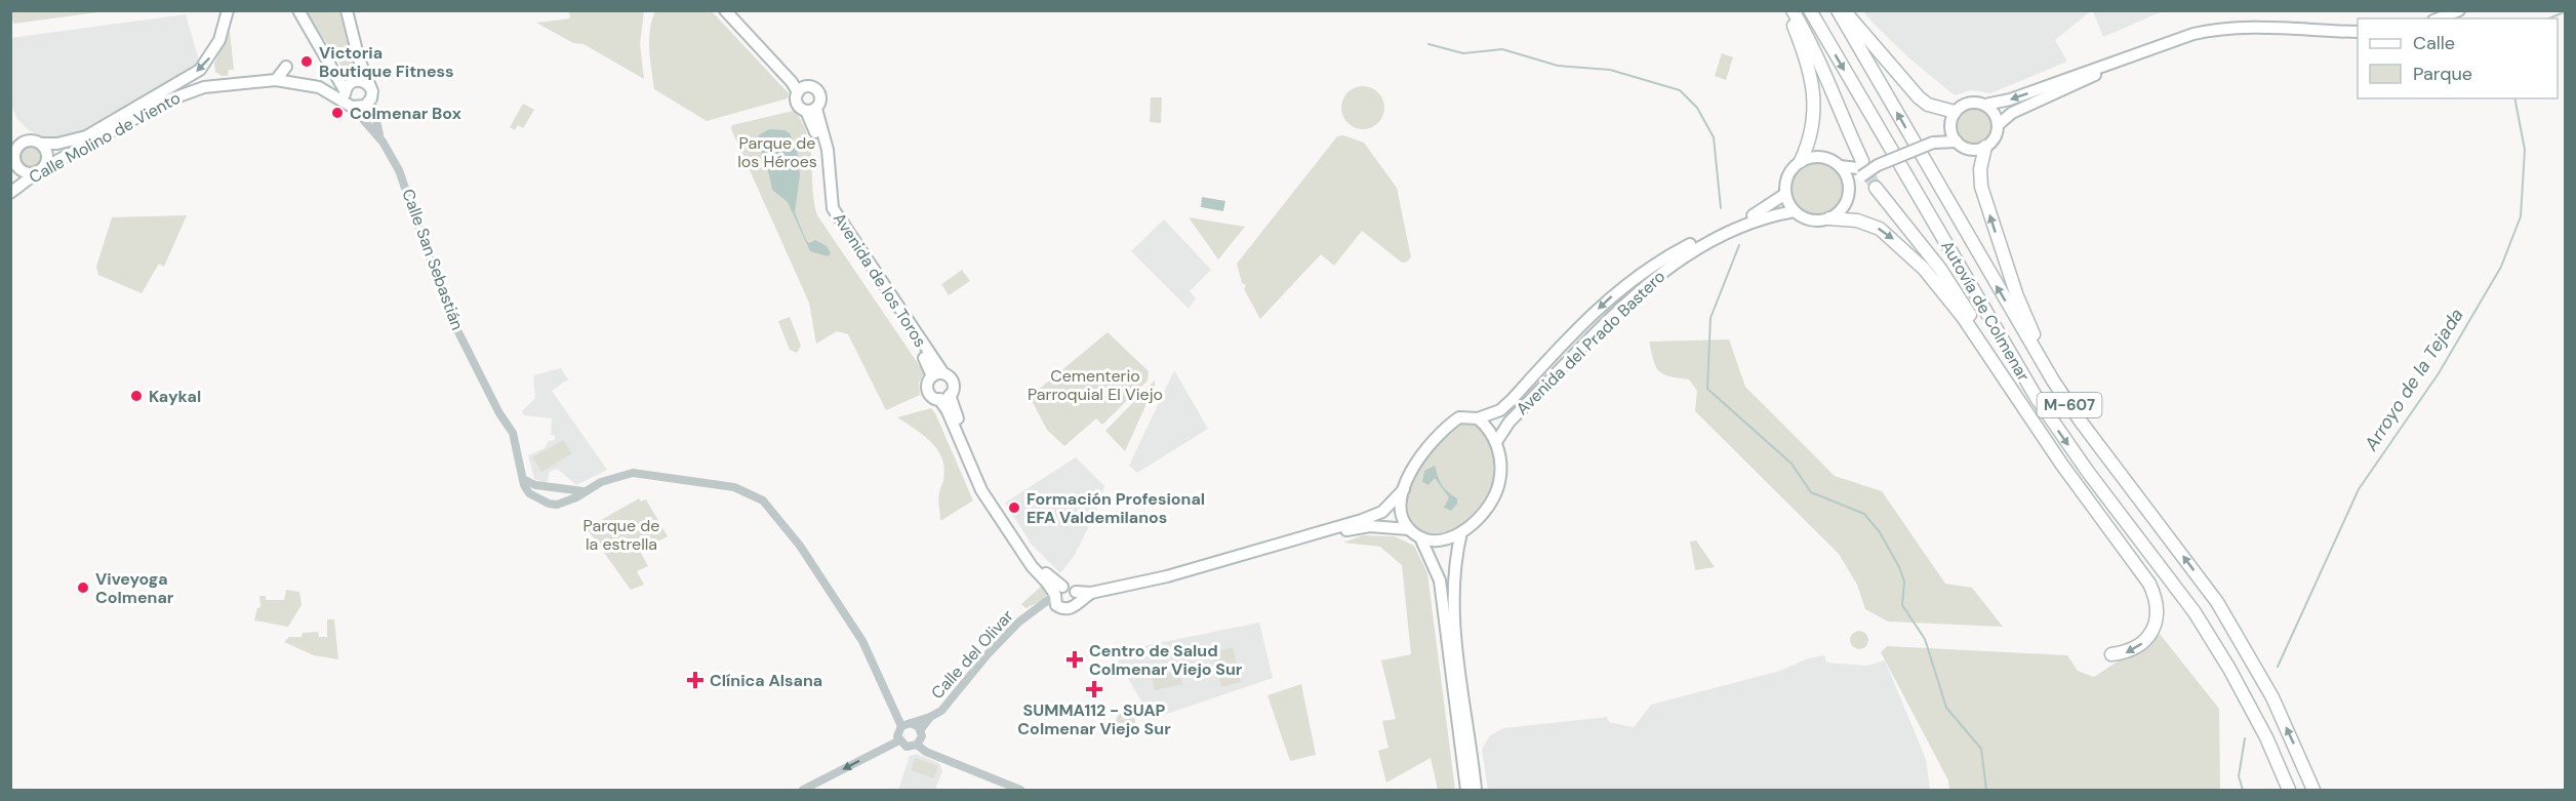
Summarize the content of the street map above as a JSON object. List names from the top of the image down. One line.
{"streets":{"highway":["Autovía de Colmenar","M-607"],"main road":["Calle Molino de Viento","Avenida de los Toros","Avenida del Prado Bastero"],"street":["Calle San Sebastián","Calle del Olivar"]},"crossings":[["Calle Molino de Viento","Calle San Sebastián"]],"water":["Arroyo de la Tejada"],"parks":["Parque de los Héroes","Cementerio Parroquial El Viejo","Parque de la estrella"],"places":{"other":["Victoria Boutique Fitness","Colmenar Box","Kaykal","Formación Profesional EFA Valdemilanos","Viveyoga Colmenar"],"health":["Centro de Salud Colmenar Viejo Sur","Clínica Alsana","SUMMA112 - SUAP Colmenar Viejo Sur"]},"legend":["Calle","Parque"]}
